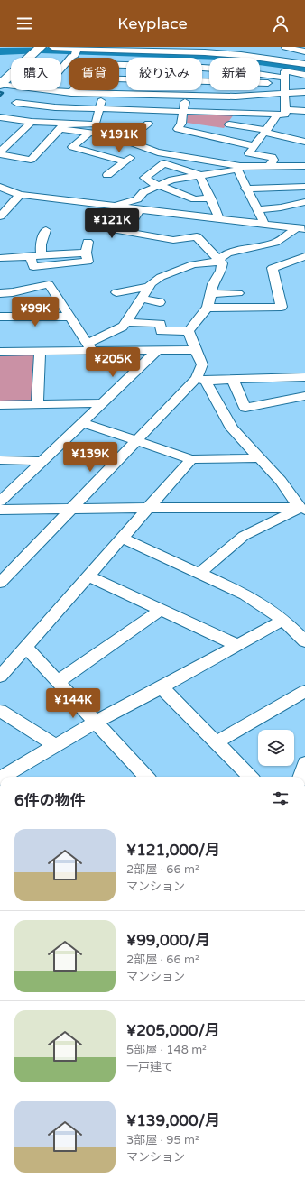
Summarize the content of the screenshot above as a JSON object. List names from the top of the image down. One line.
{"page":{"header":"Keyplace","chip":["購入","賃貸","絞り込み","新着"],"price":["¥191K","¥121K","¥99K","¥205K","¥139K","¥144K"],"heading":"6件の物件","list":[{"name":"¥121,000/月","note":"2部屋 · 66 m² · マンション"},{"name":"¥99,000/月","note":"2部屋 · 66 m² · マンション"},{"name":"¥205,000/月","note":"5部屋 · 148 m² · 一戸建て"},{"name":"¥139,000/月","note":"3部屋 · 95 m² · マンション"}]}}
